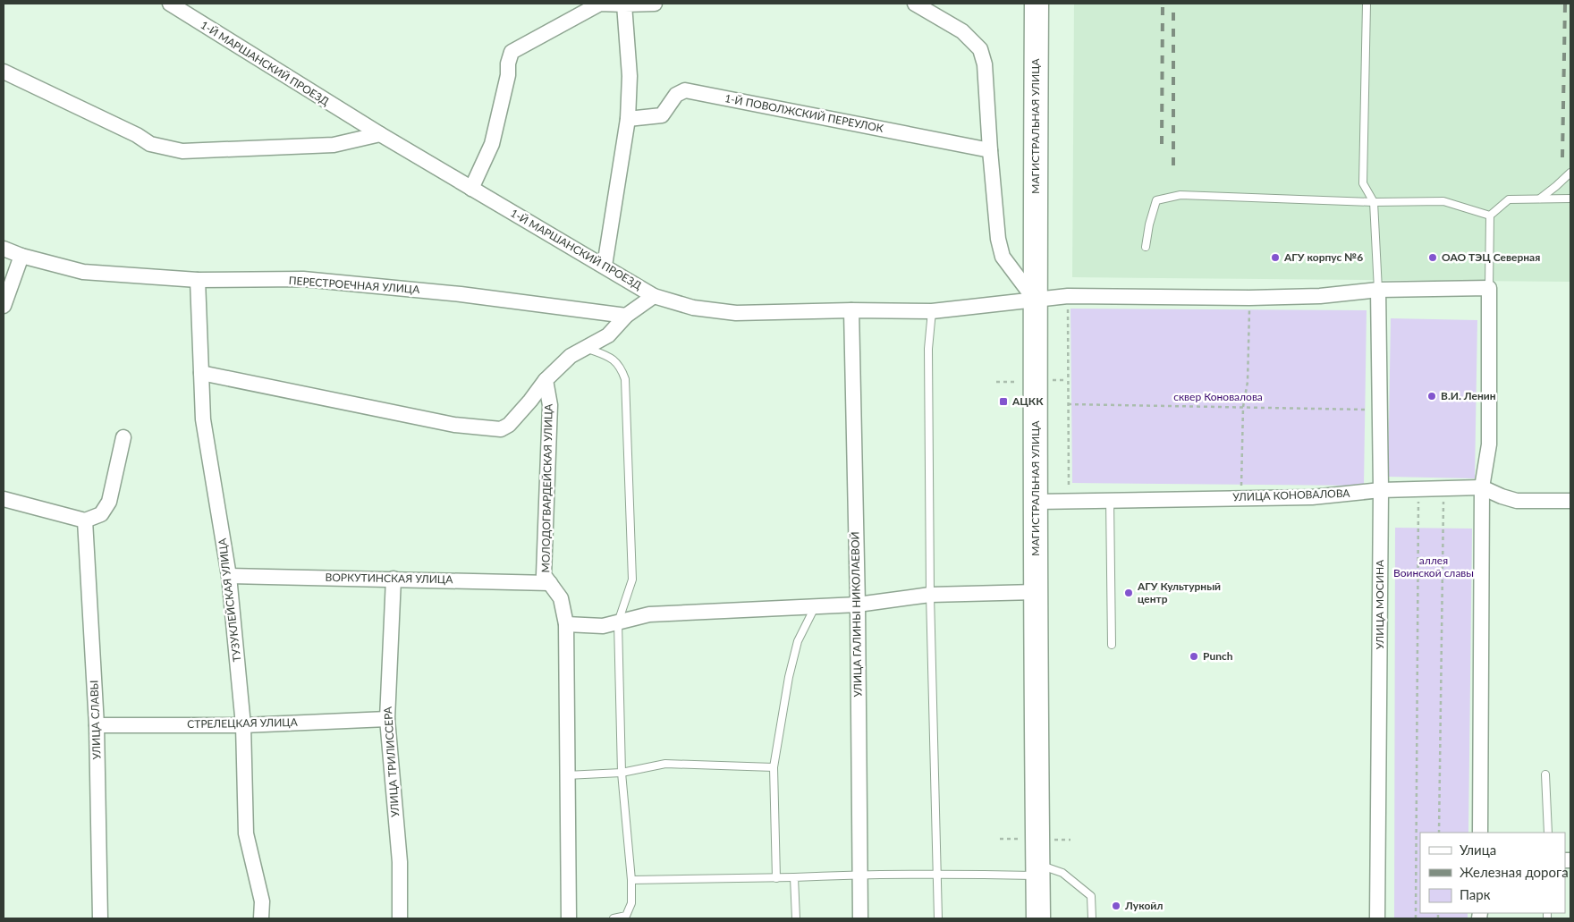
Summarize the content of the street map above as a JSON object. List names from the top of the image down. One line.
{"streets":{"highway":["МАГИСТРАЛЬНАЯ УЛИЦА"],"street":["1-Й МАРШАНСКИЙ ПРОЕЗД","1-Й ПОВОЛЖСКИЙ ПЕРЕУЛОК","ПЕРЕСТРОЕЧНАЯ УЛИЦА","МОЛОДОГВАРДЕЙСКАЯ УЛИЦА","УЛИЦА КОНОВАЛОВА","ВОРКУТИНСКАЯ УЛИЦА","ТУЗУКЛЕЙСКАЯ УЛИЦА","УЛИЦА МОСИНА","УЛИЦА ГАЛИНЫ НИКОЛАЕВОЙ","УЛИЦА СЛАВЫ","СТРЕЛЕЦКАЯ УЛИЦА","УЛИЦА ТРИЛИССЕРА"]},"crossings":[["1-Й МАРШАНСКИЙ ПРОЕЗД","МАГИСТРАЛЬНАЯ УЛИЦА"],["1-Й МАРШАНСКИЙ ПРОЕЗД","УЛИЦА МОСИНА"],["1-Й МАРШАНСКИЙ ПРОЕЗД","УЛИЦА ГАЛИНЫ НИКОЛАЕВОЙ"],["МАГИСТРАЛЬНАЯ УЛИЦА","УЛИЦА КОНОВАЛОВА"],["ПЕРЕСТРОЕЧНАЯ УЛИЦА","ТУЗУКЛЕЙСКАЯ УЛИЦА"],["МОЛОДОГВАРДЕЙСКАЯ УЛИЦА","ВОРКУТИНСКАЯ УЛИЦА"],["УЛИЦА КОНОВАЛОВА","УЛИЦА МОСИНА"],["ВОРКУТИНСКАЯ УЛИЦА","ТУЗУКЛЕЙСКАЯ УЛИЦА"],["ВОРКУТИНСКАЯ УЛИЦА","УЛИЦА ТРИЛИССЕРА"],["ТУЗУКЛЕЙСКАЯ УЛИЦА","СТРЕЛЕЦКАЯ УЛИЦА"],["УЛИЦА СЛАВЫ","СТРЕЛЕЦКАЯ УЛИЦА"],["СТРЕЛЕЦКАЯ УЛИЦА","УЛИЦА ТРИЛИССЕРА"]],"parks":["сквер Коновалова","аллея Воинской славы"],"places":{"other":["АГУ корпус №6","ОАО ТЭЦ Северная","В.И. Ленин","АГУ Культурный центр","Punch","Лукойл"],"transit":["АЦКК"]},"legend":["Улица","Железная дорога","Парк"]}
